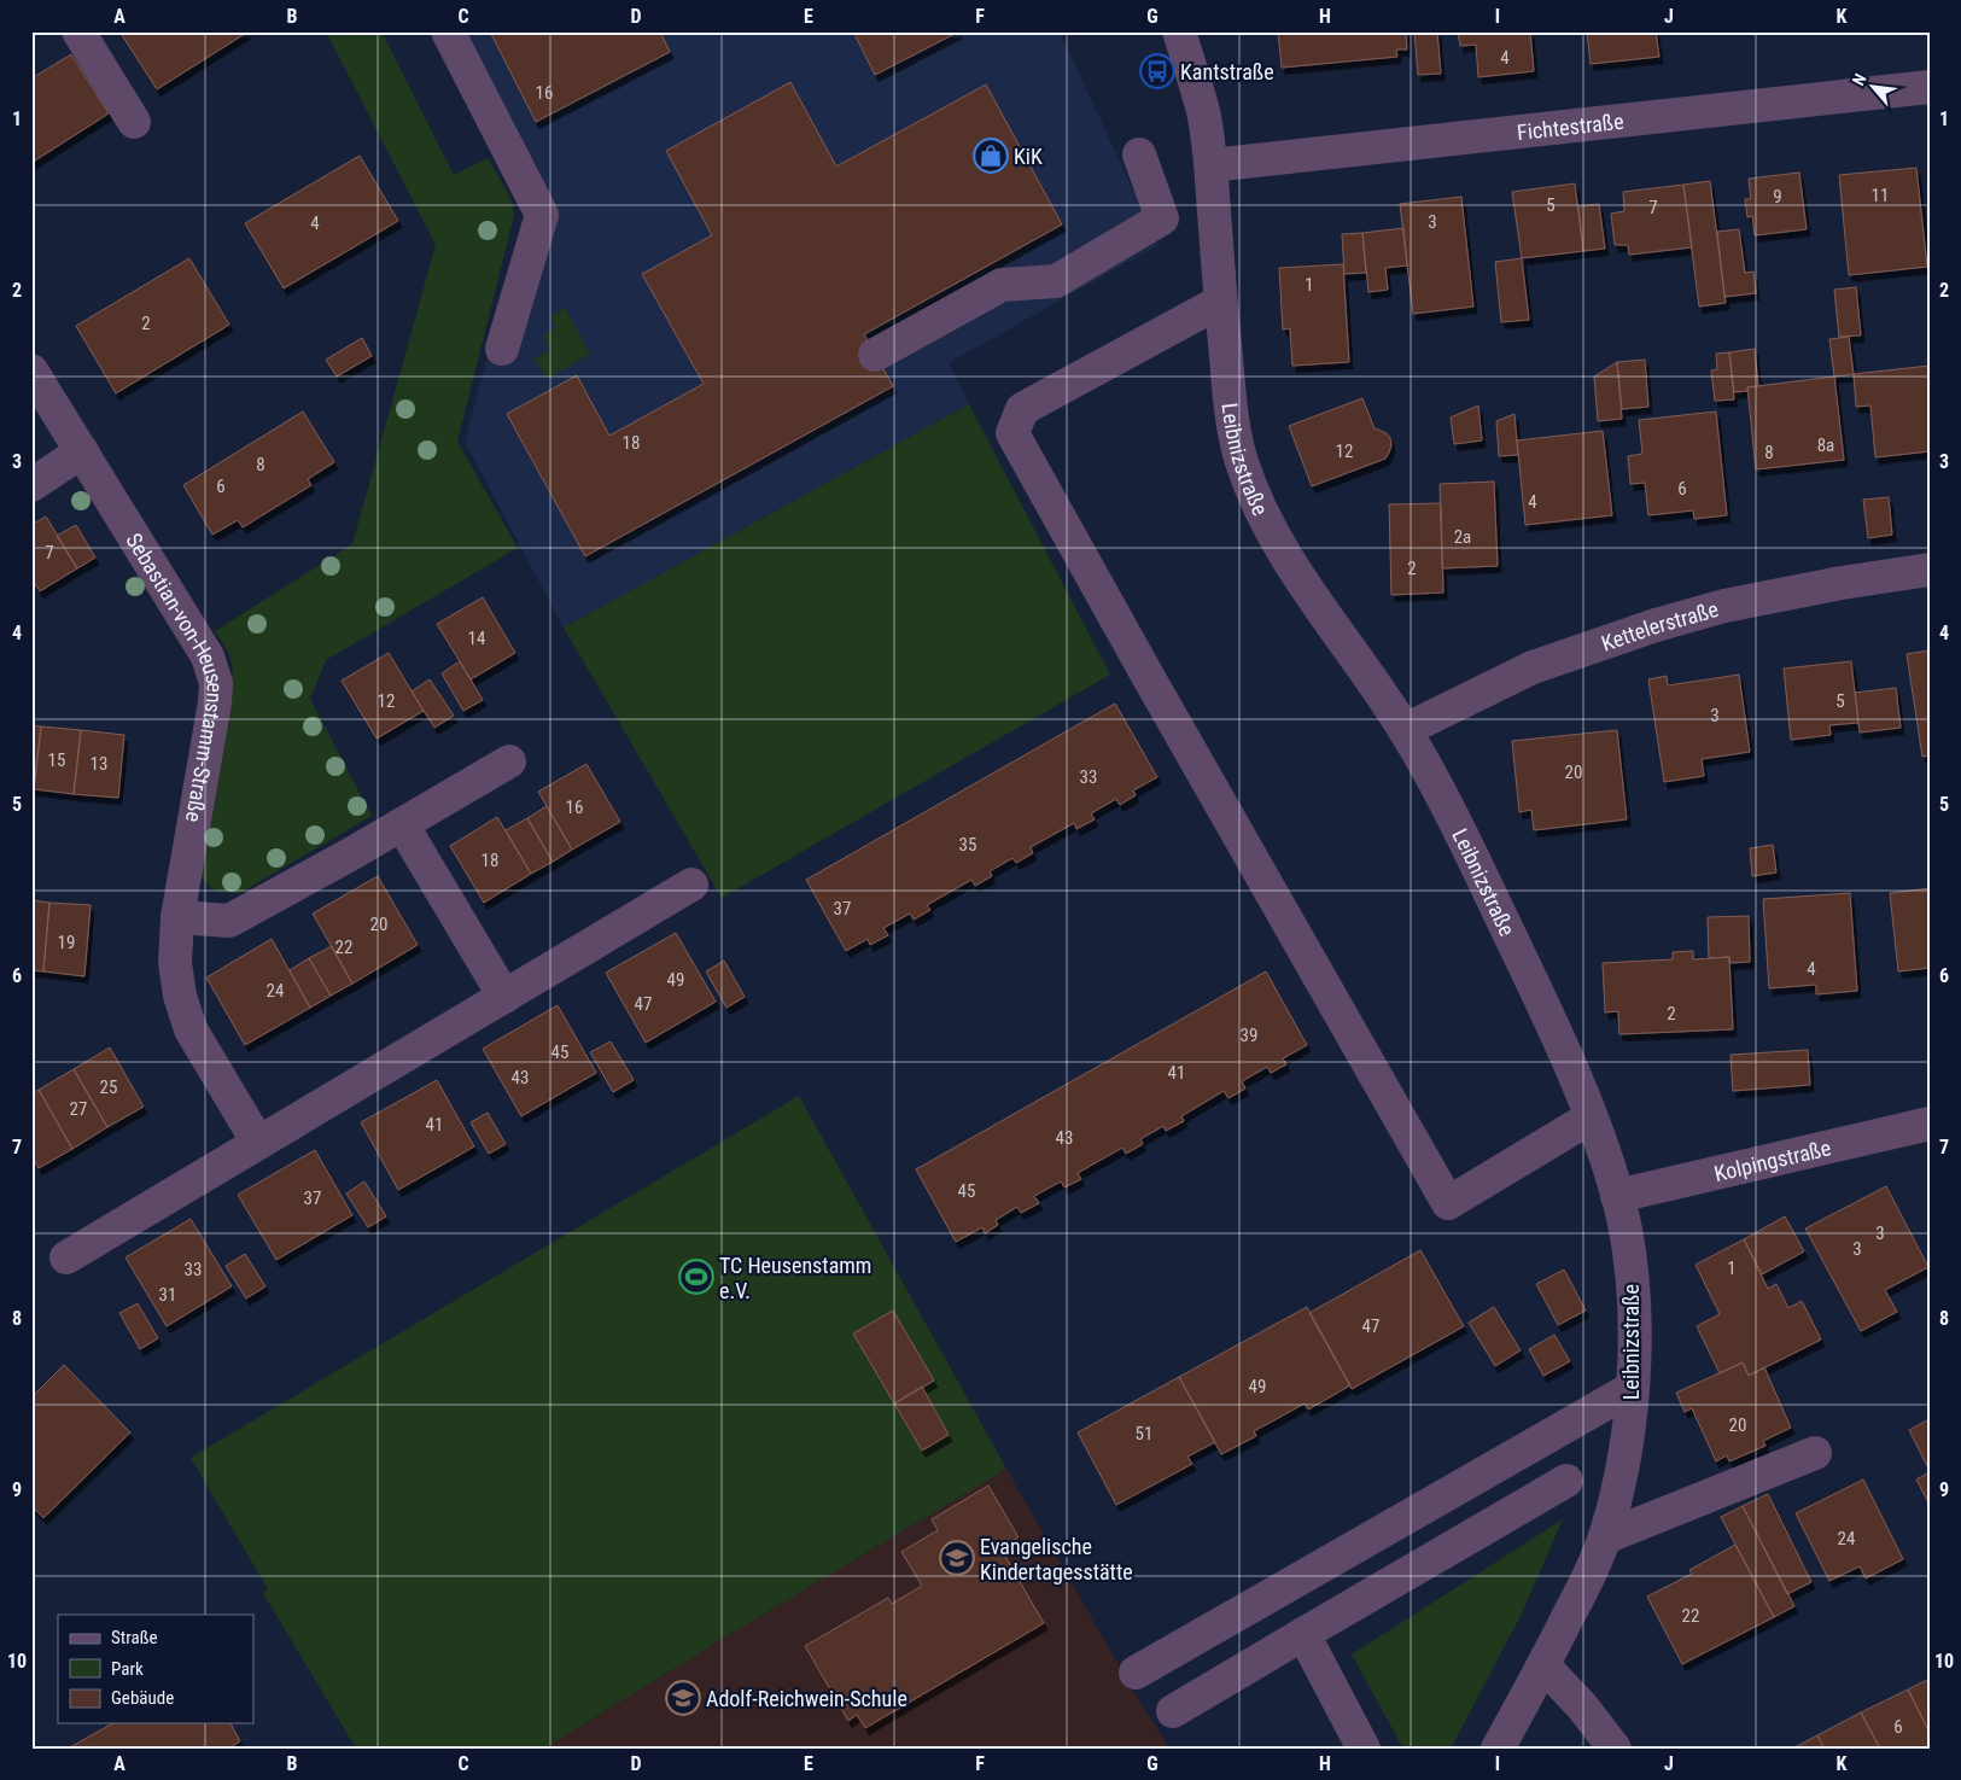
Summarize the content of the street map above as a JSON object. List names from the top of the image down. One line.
{"streets":{"street":["Fichtestraße","Leibnizstraße","Kettelerstraße","Sebastian-von-Heusenstamm-Straße","Kolpingstraße"]},"crossings":[["Fichtestraße","Leibnizstraße"],["Leibnizstraße","Kettelerstraße"],["Leibnizstraße","Kolpingstraße"]],"places":{"bus stop":["Kantstraße"],"shop":["KiK"],"sports":["TC Heusenstamm e.V."],"school or university":["Evangelische Kindertagesstätte","Adolf-Reichwein-Schule"]},"house_numbers":["4","16","11","9","5","7","3","4","1","2","18","8a","12","8","8","6","6","4","2a","7","2","14","12","5","3","15","13","20","33","16","35","18","37","20","19","22","4","49","24","47","2","39","45","41","43","25","27","41","43","45","37","3","3","1","33","31","47","49","20","51","24","22","6"],"legend":["Straße","Park","Gebäude"],"north":"top left","grid":{"columns":["A","B","C","D","E","F","G","H","I","J","K"],"rows":["1","2","3","4","5","6","7","8","9","10"]}}
